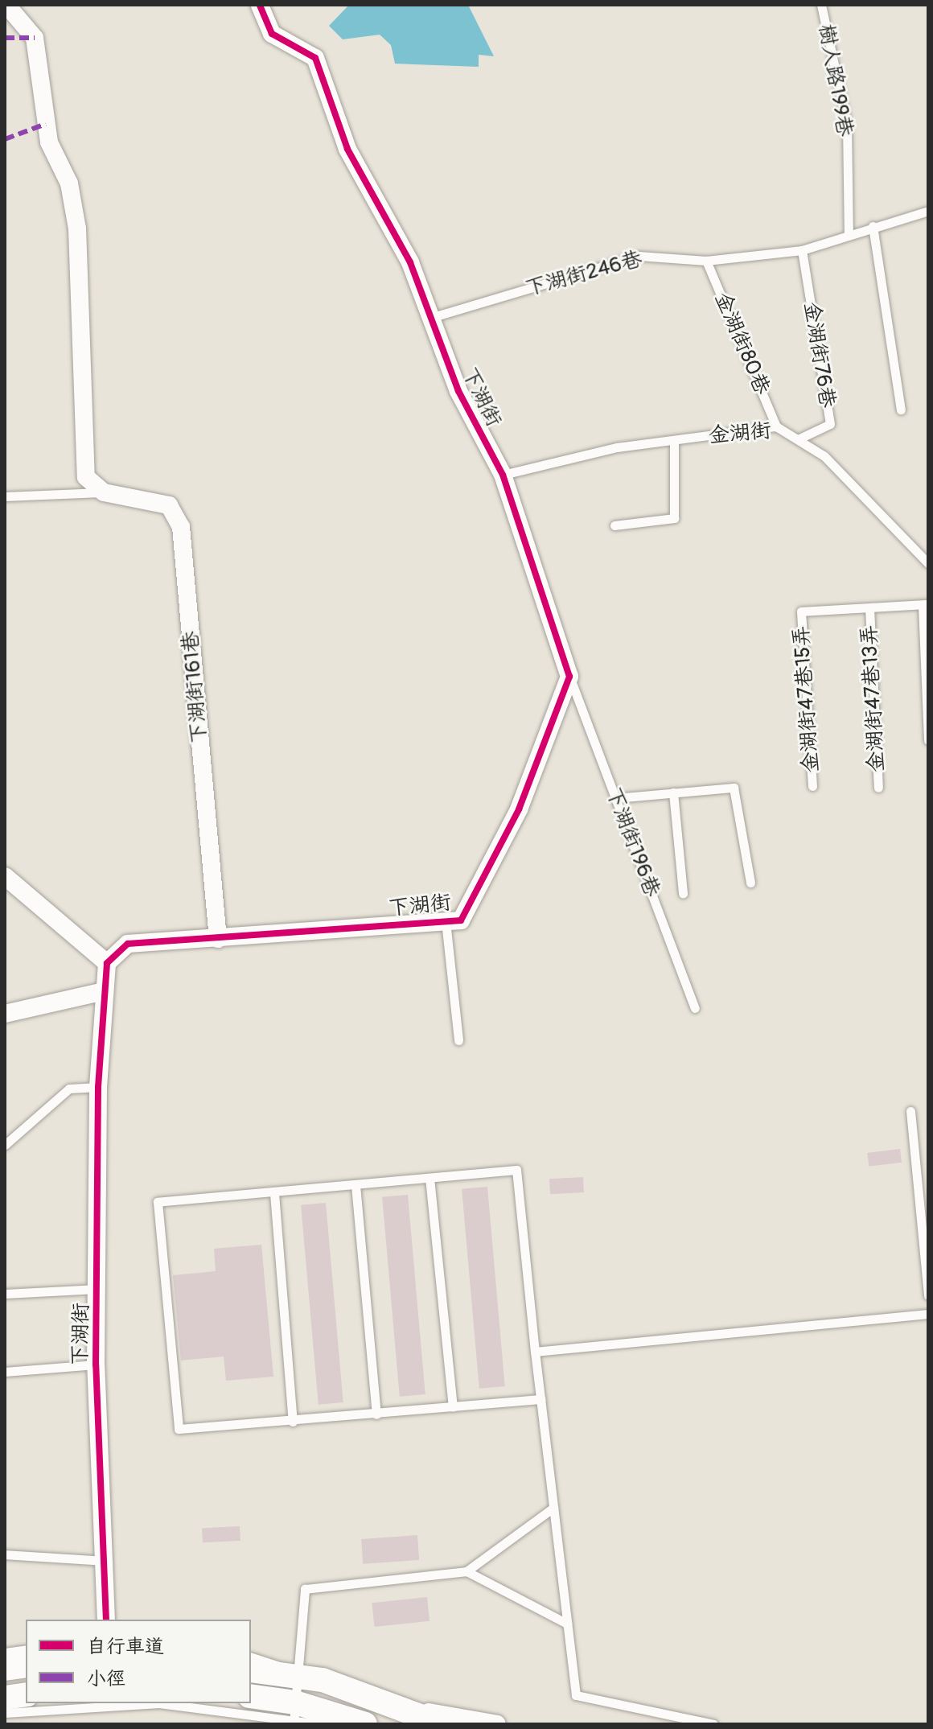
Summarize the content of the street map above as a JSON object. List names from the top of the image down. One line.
{"streets":{"street":["下湖街","下湖街161巷"],"lane":["樹人路199巷","下湖街246巷","金湖街80巷","金湖街76巷","金湖街","金湖街47巷13弄","金湖街47巷15弄","下湖街196巷"]},"crossings":[["樹人路199巷","下湖街246巷"],["下湖街246巷","金湖街80巷"],["下湖街246巷","金湖街76巷"],["下湖街246巷","下湖街"],["金湖街80巷","金湖街"],["金湖街76巷","金湖街"],["下湖街","金湖街"],["下湖街","下湖街161巷"],["下湖街","下湖街196巷"],["金湖街47巷13弄","金湖街47巷15弄"]],"legend":["自行車道","小徑"]}
